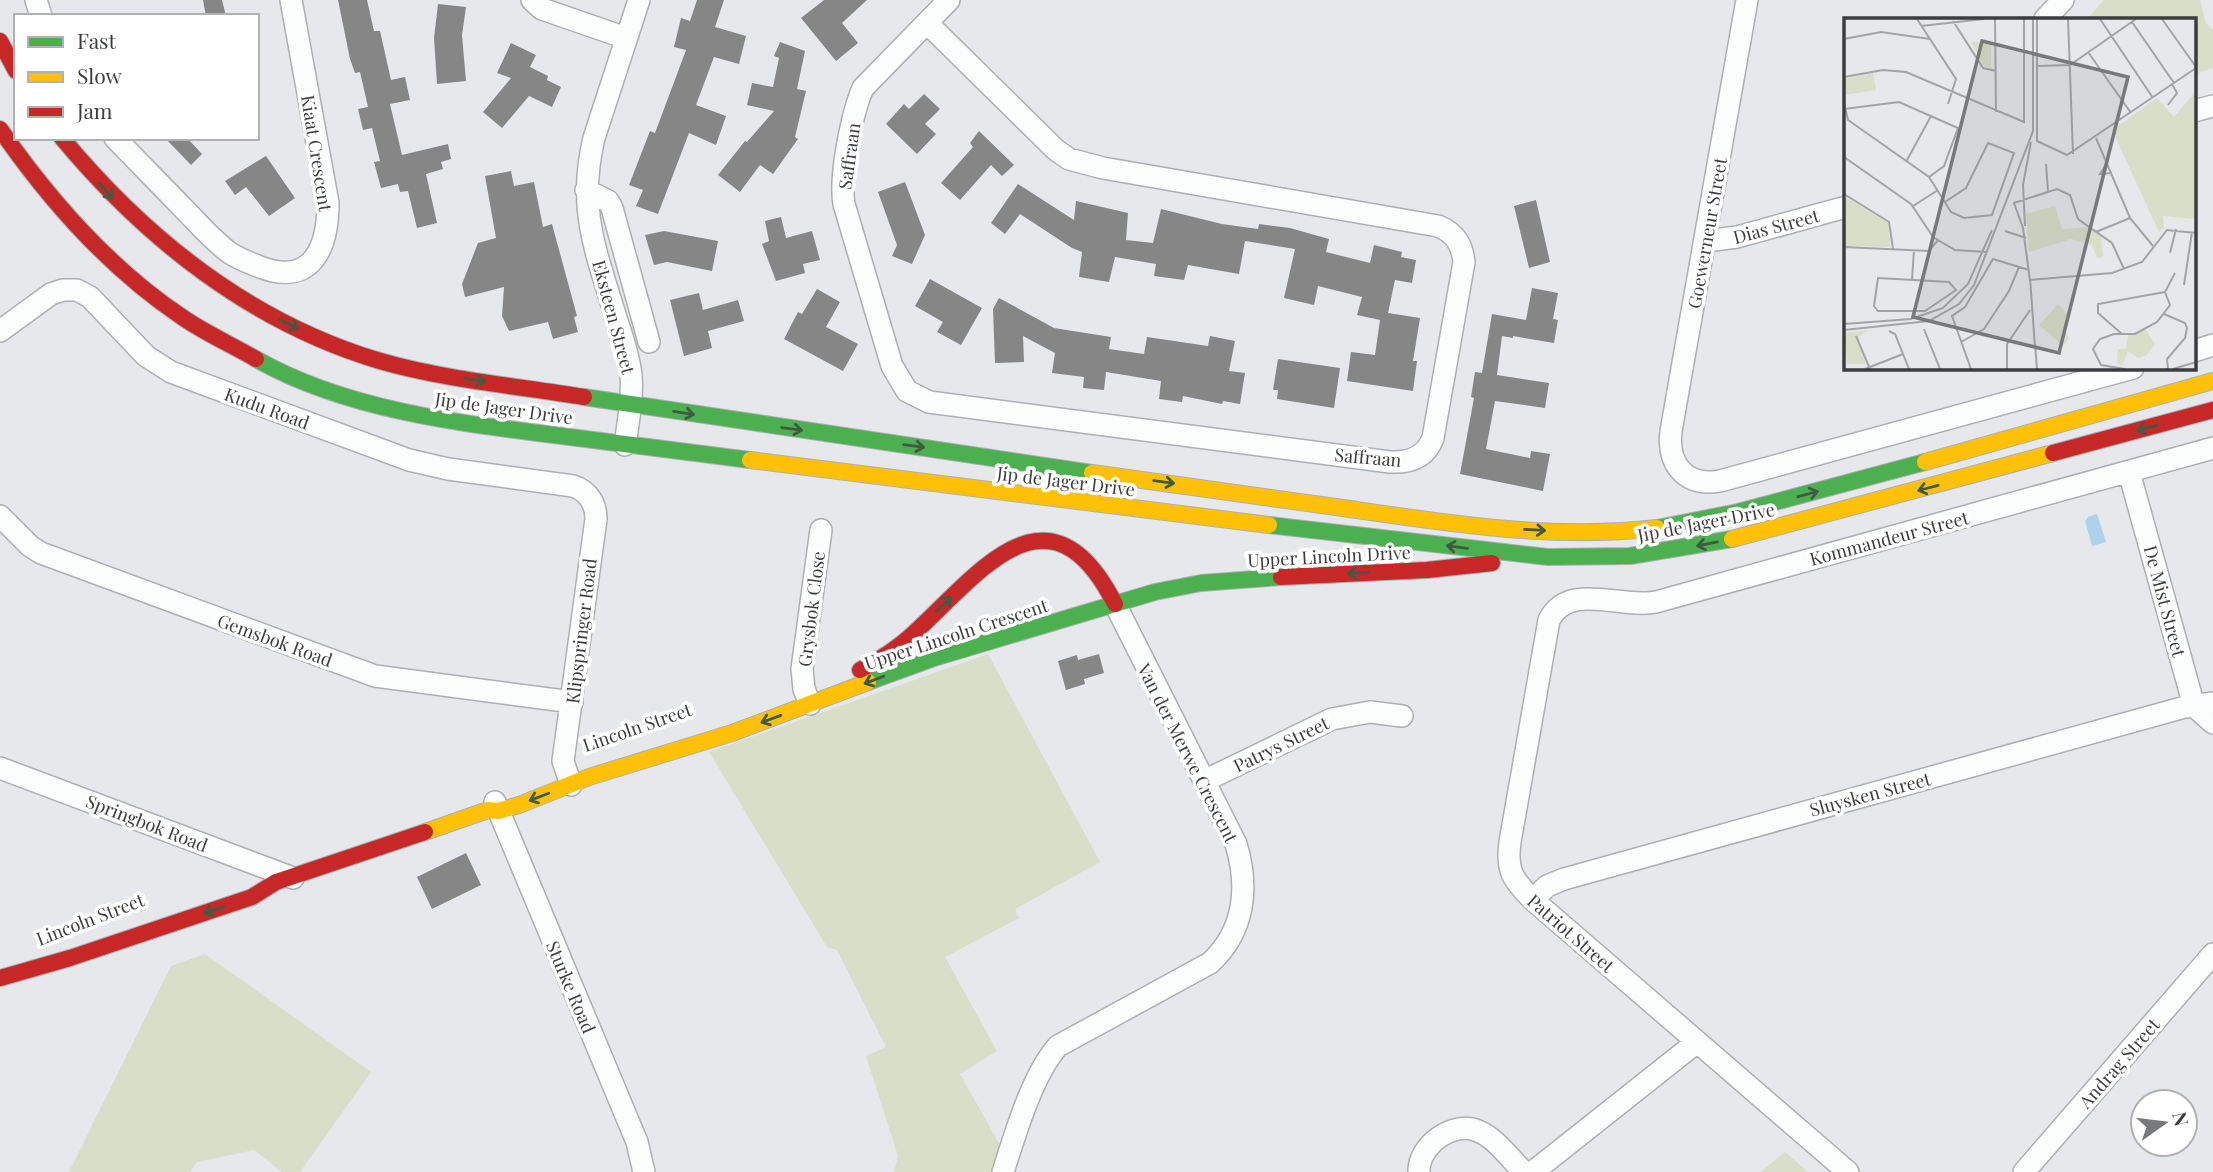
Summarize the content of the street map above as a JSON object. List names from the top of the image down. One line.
{"streets":{"main road":["Jip de Jager Drive","Upper Lincoln Drive","Upper Lincoln Crescent","Lincoln Street"],"street":["Kiaat Crescent","Saffraan","Dias Street","Goewerneur Street","Eksteen Street","Kudu Road","Kommandeur Street","De Mist Street","Grysbok Close","Klipspringer Road","Gemsbok Road","Patrys Street","Van der Merwe Crescent","Sluysken Street","Springbok Road","Patriot Street","Sturke Road","Andrag Street"]},"crossings":[["Dias Street","Goewerneur Street"],["Eksteen Street","Jip de Jager Drive"],["Kudu Road","Klipspringer Road"],["Jip de Jager Drive","Upper Lincoln Drive"],["Kommandeur Street","De Mist Street"],["Kommandeur Street","Patriot Street"],["Upper Lincoln Drive","Upper Lincoln Crescent"],["Upper Lincoln Drive","Van der Merwe Crescent"],["De Mist Street","Sluysken Street"],["Grysbok Close","Upper Lincoln Crescent"],["Grysbok Close","Lincoln Street"],["Klipspringer Road","Gemsbok Road"],["Klipspringer Road","Lincoln Street"],["Upper Lincoln Crescent","Lincoln Street"],["Upper Lincoln Crescent","Van der Merwe Crescent"],["Lincoln Street","Springbok Road"],["Lincoln Street","Sturke Road"],["Patrys Street","Van der Merwe Crescent"],["Sluysken Street","Patriot Street"]],"one_way":["Upper Lincoln Drive"],"legend":["Fast","Slow","Jam"],"north":"right"}
